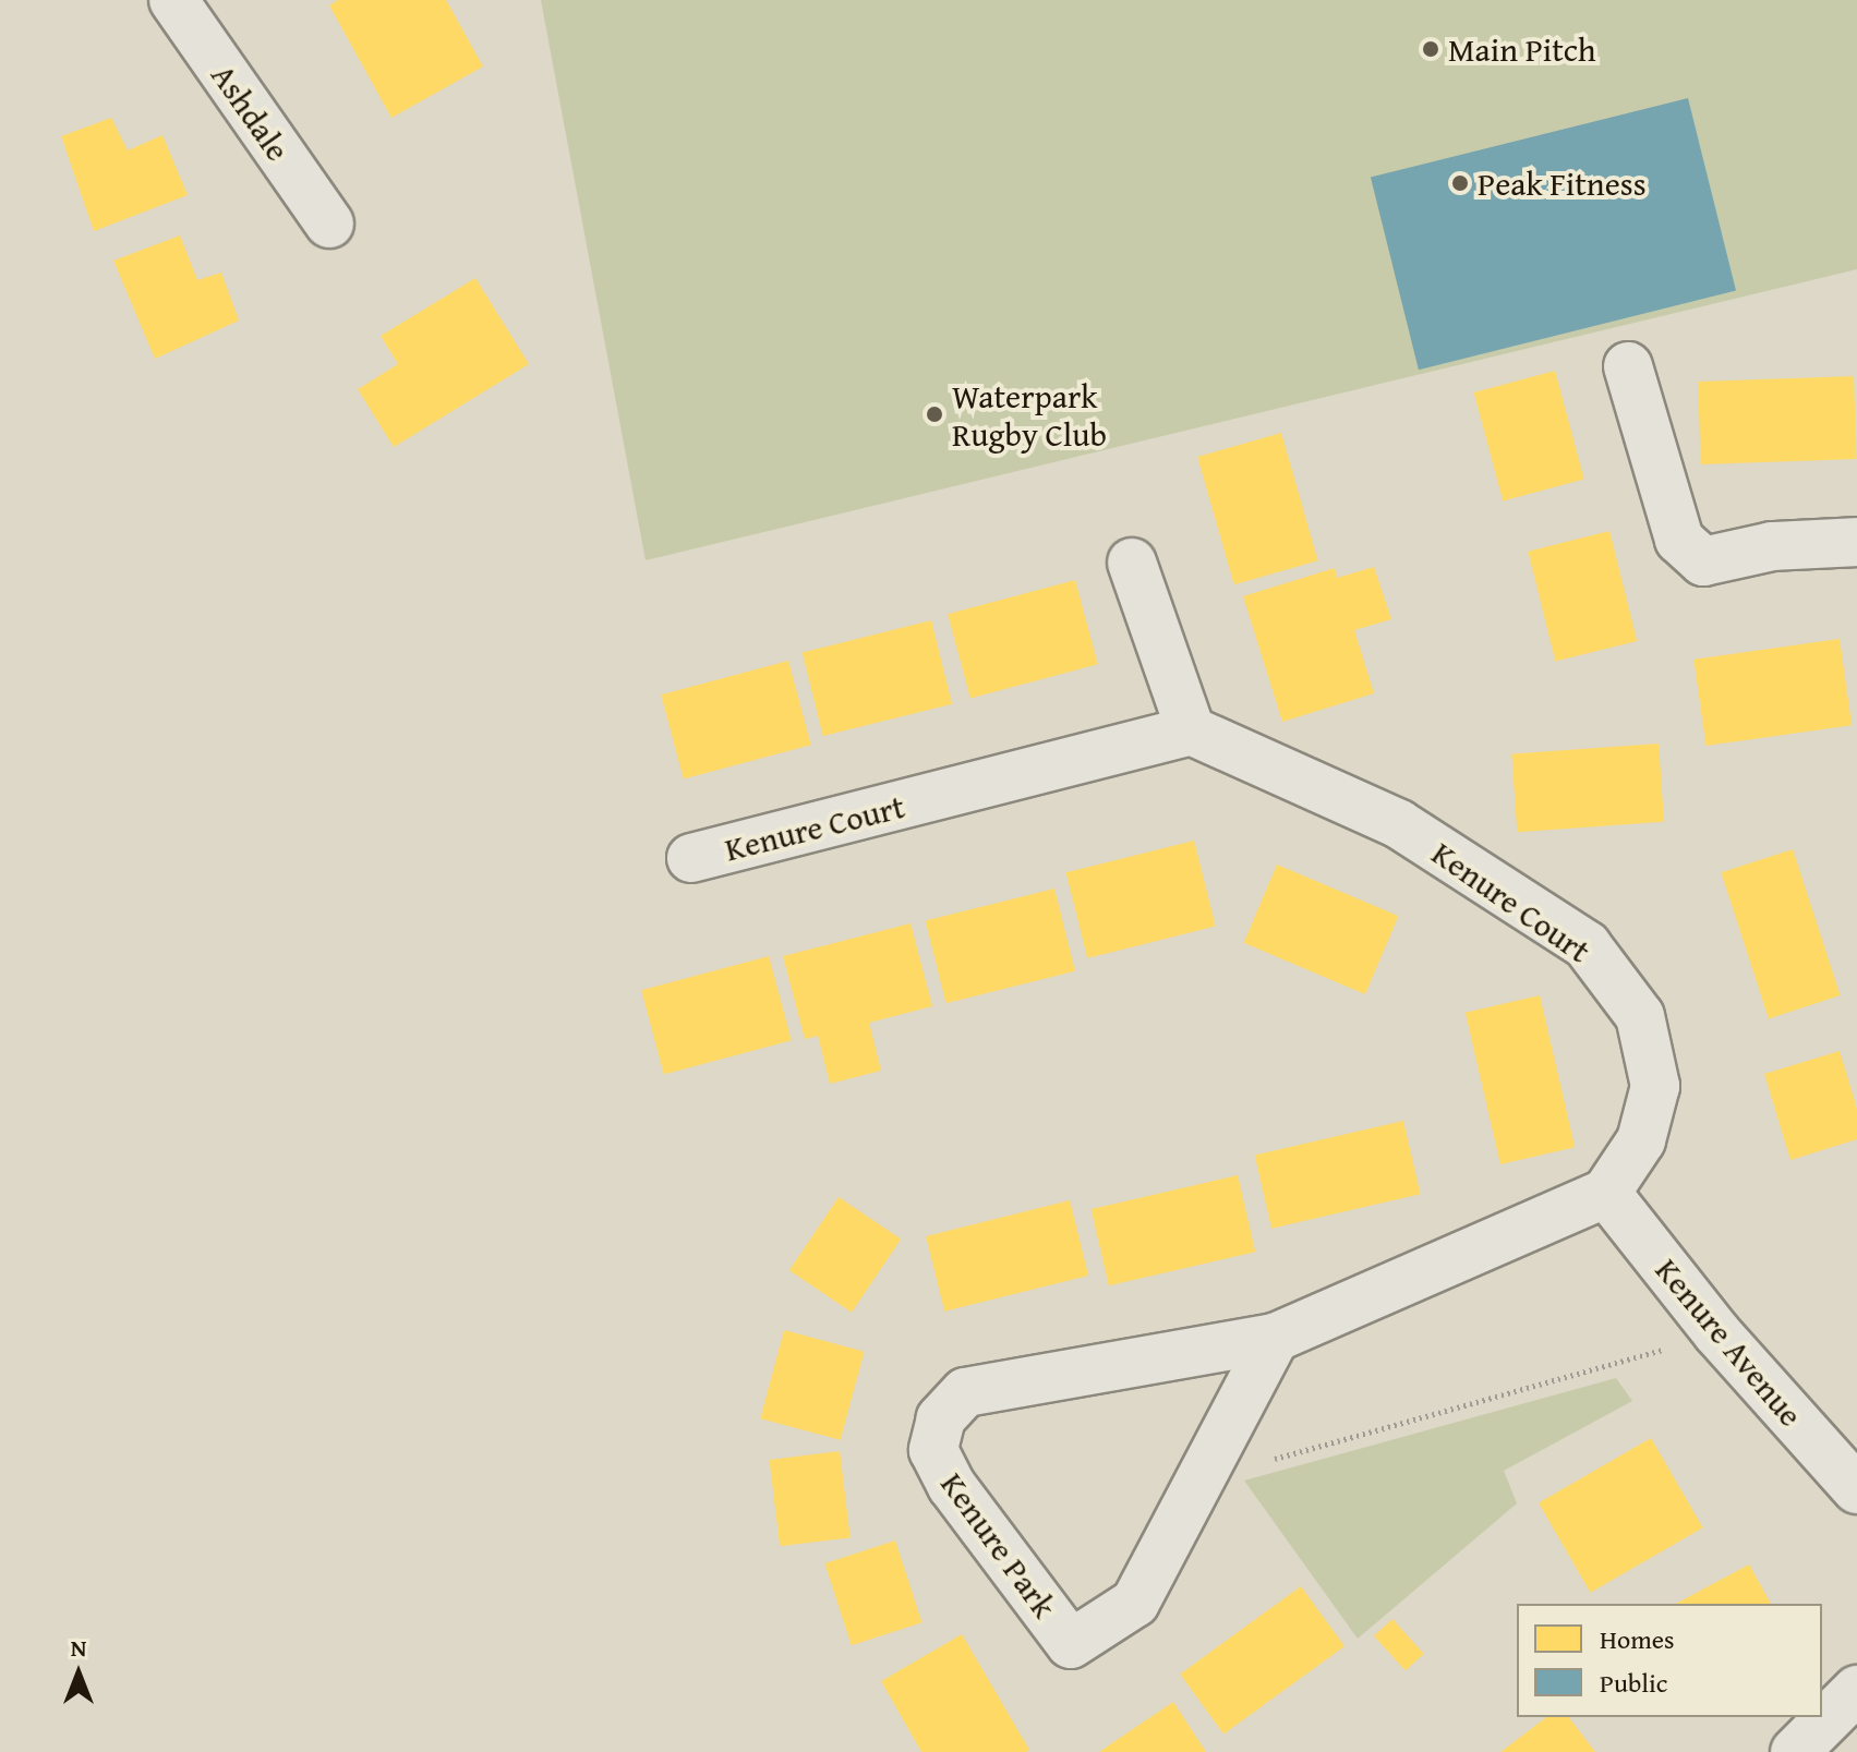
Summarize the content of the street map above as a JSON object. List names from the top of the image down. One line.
{"streets":{"street":["Ashdale","Kenure Court","Kenure Avenue","Kenure Park"]},"crossings":[["Kenure Court","Kenure Avenue"],["Kenure Court","Kenure Park"],["Kenure Avenue","Kenure Park"]],"places":["Main Pitch","Peak Fitness","Waterpark Rugby Club"],"legend":["Homes","Public"],"north":"top"}
